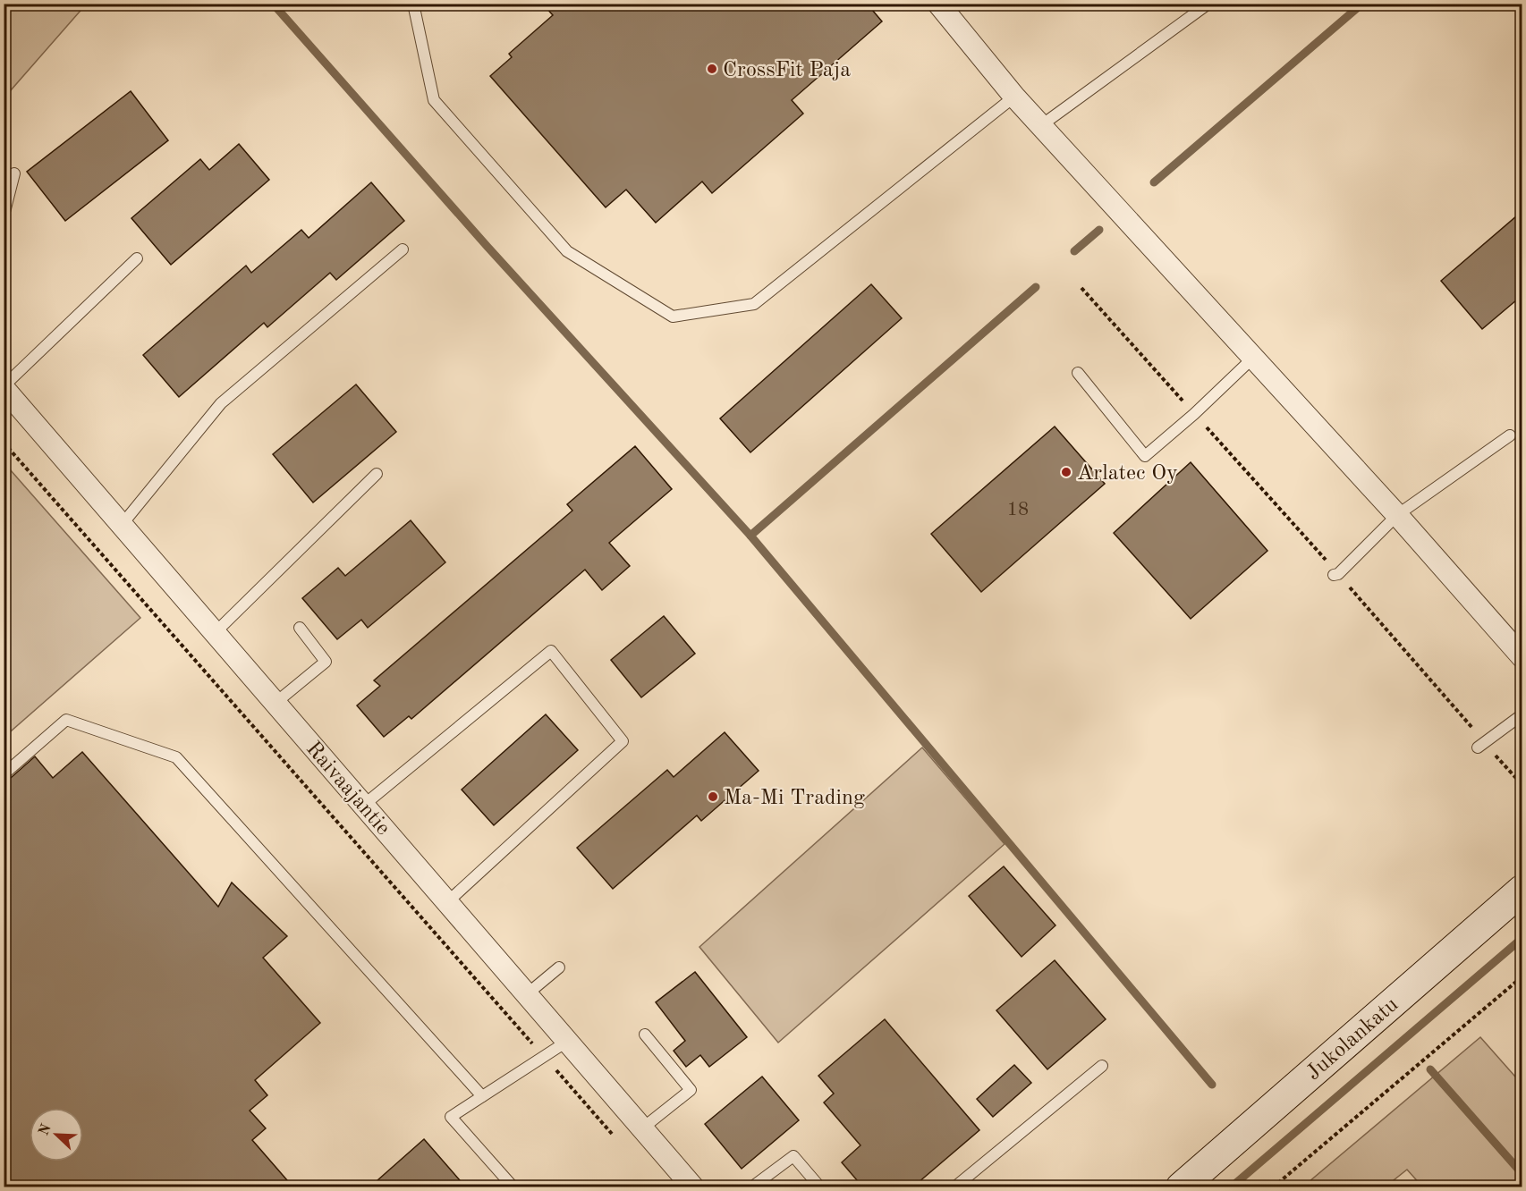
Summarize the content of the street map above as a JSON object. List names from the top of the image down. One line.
{"streets":{"main road":["Jukolankatu"],"street":["Raivaajantie"]},"places":["CrossFit Paja","Arlatec Oy","Ma-Mi Trading"],"house_numbers":["18"],"north":"top left"}
